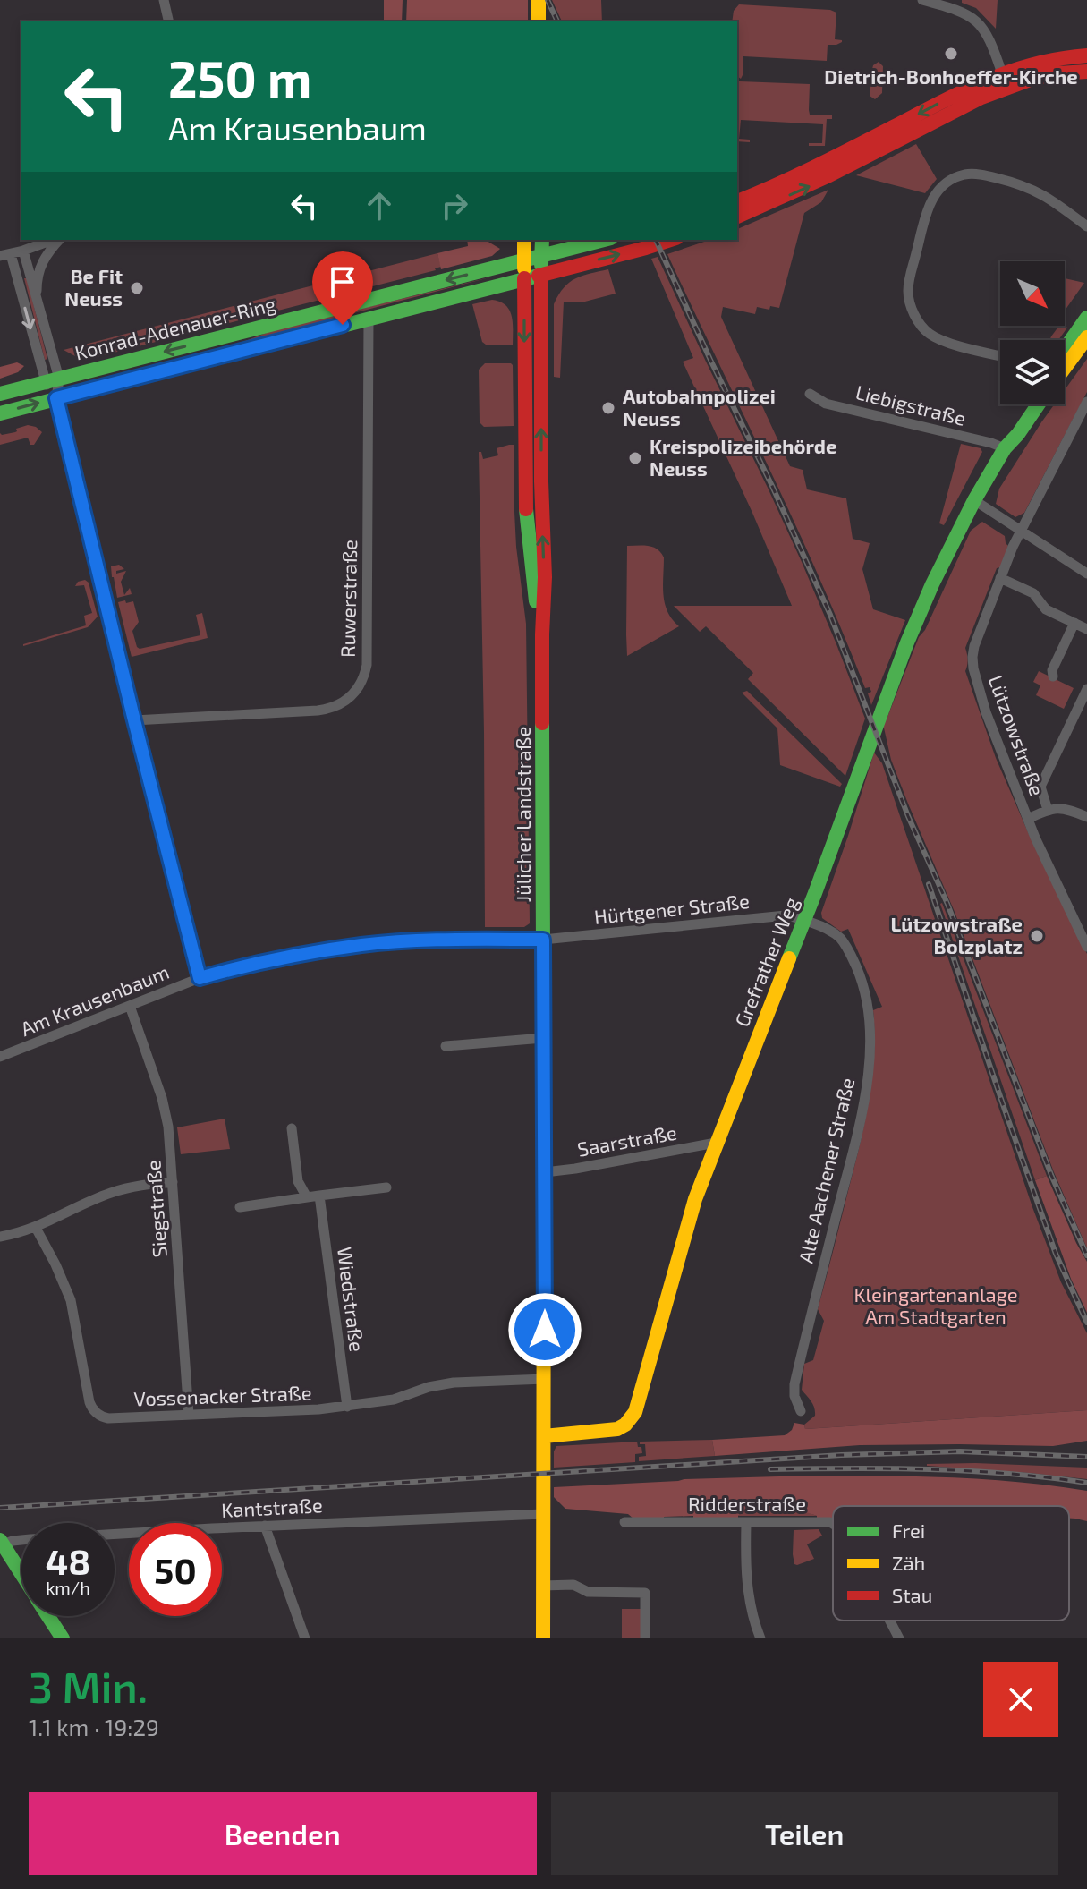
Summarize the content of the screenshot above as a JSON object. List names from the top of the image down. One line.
{"streets":{"main road":["Konrad-Adenauer-Ring","Jülicher Landstraße","Grefrather Weg"],"street":["Liebigstraße","Ruwerstraße","Lützowstraße","Hürtgener Straße","Am Krausenbaum","Saarstraße","Alte Aachener Straße","Siegstraße","Wiedstraße","Vossenacker Straße","Ridderstraße","Kantstraße"]},"crossings":[["Konrad-Adenauer-Ring","Ruwerstraße"],["Konrad-Adenauer-Ring","Jülicher Landstraße"],["Liebigstraße","Grefrather Weg"],["Jülicher Landstraße","Hürtgener Straße"],["Jülicher Landstraße","Grefrather Weg"],["Jülicher Landstraße","Am Krausenbaum"],["Jülicher Landstraße","Saarstraße"],["Jülicher Landstraße","Vossenacker Straße"],["Jülicher Landstraße","Kantstraße"],["Hürtgener Straße","Grefrather Weg"],["Hürtgener Straße","Am Krausenbaum"],["Hürtgener Straße","Alte Aachener Straße"],["Grefrather Weg","Saarstraße"],["Grefrather Weg","Alte Aachener Straße"],["Am Krausenbaum","Siegstraße"],["Siegstraße","Vossenacker Straße"],["Wiedstraße","Vossenacker Straße"]],"parks":["Kleingartenanlage Am Stadtgarten"],"places":["Dietrich-Bonhoeffer-Kirche","Be Fit Neuss","Autobahnpolizei Neuss","Kreispolizeibehörde Neuss","Lützowstraße Bolzplatz"],"legend":["Frei","Zäh","Stau"],"north":"bottom right","page":{"turn":["250 m","Am Krausenbaum"],"speed":"48 km/h","limit":"50","heading":["3 Min.","1.1 km · 19:29"],"buttons":["Beenden","Teilen"]}}
